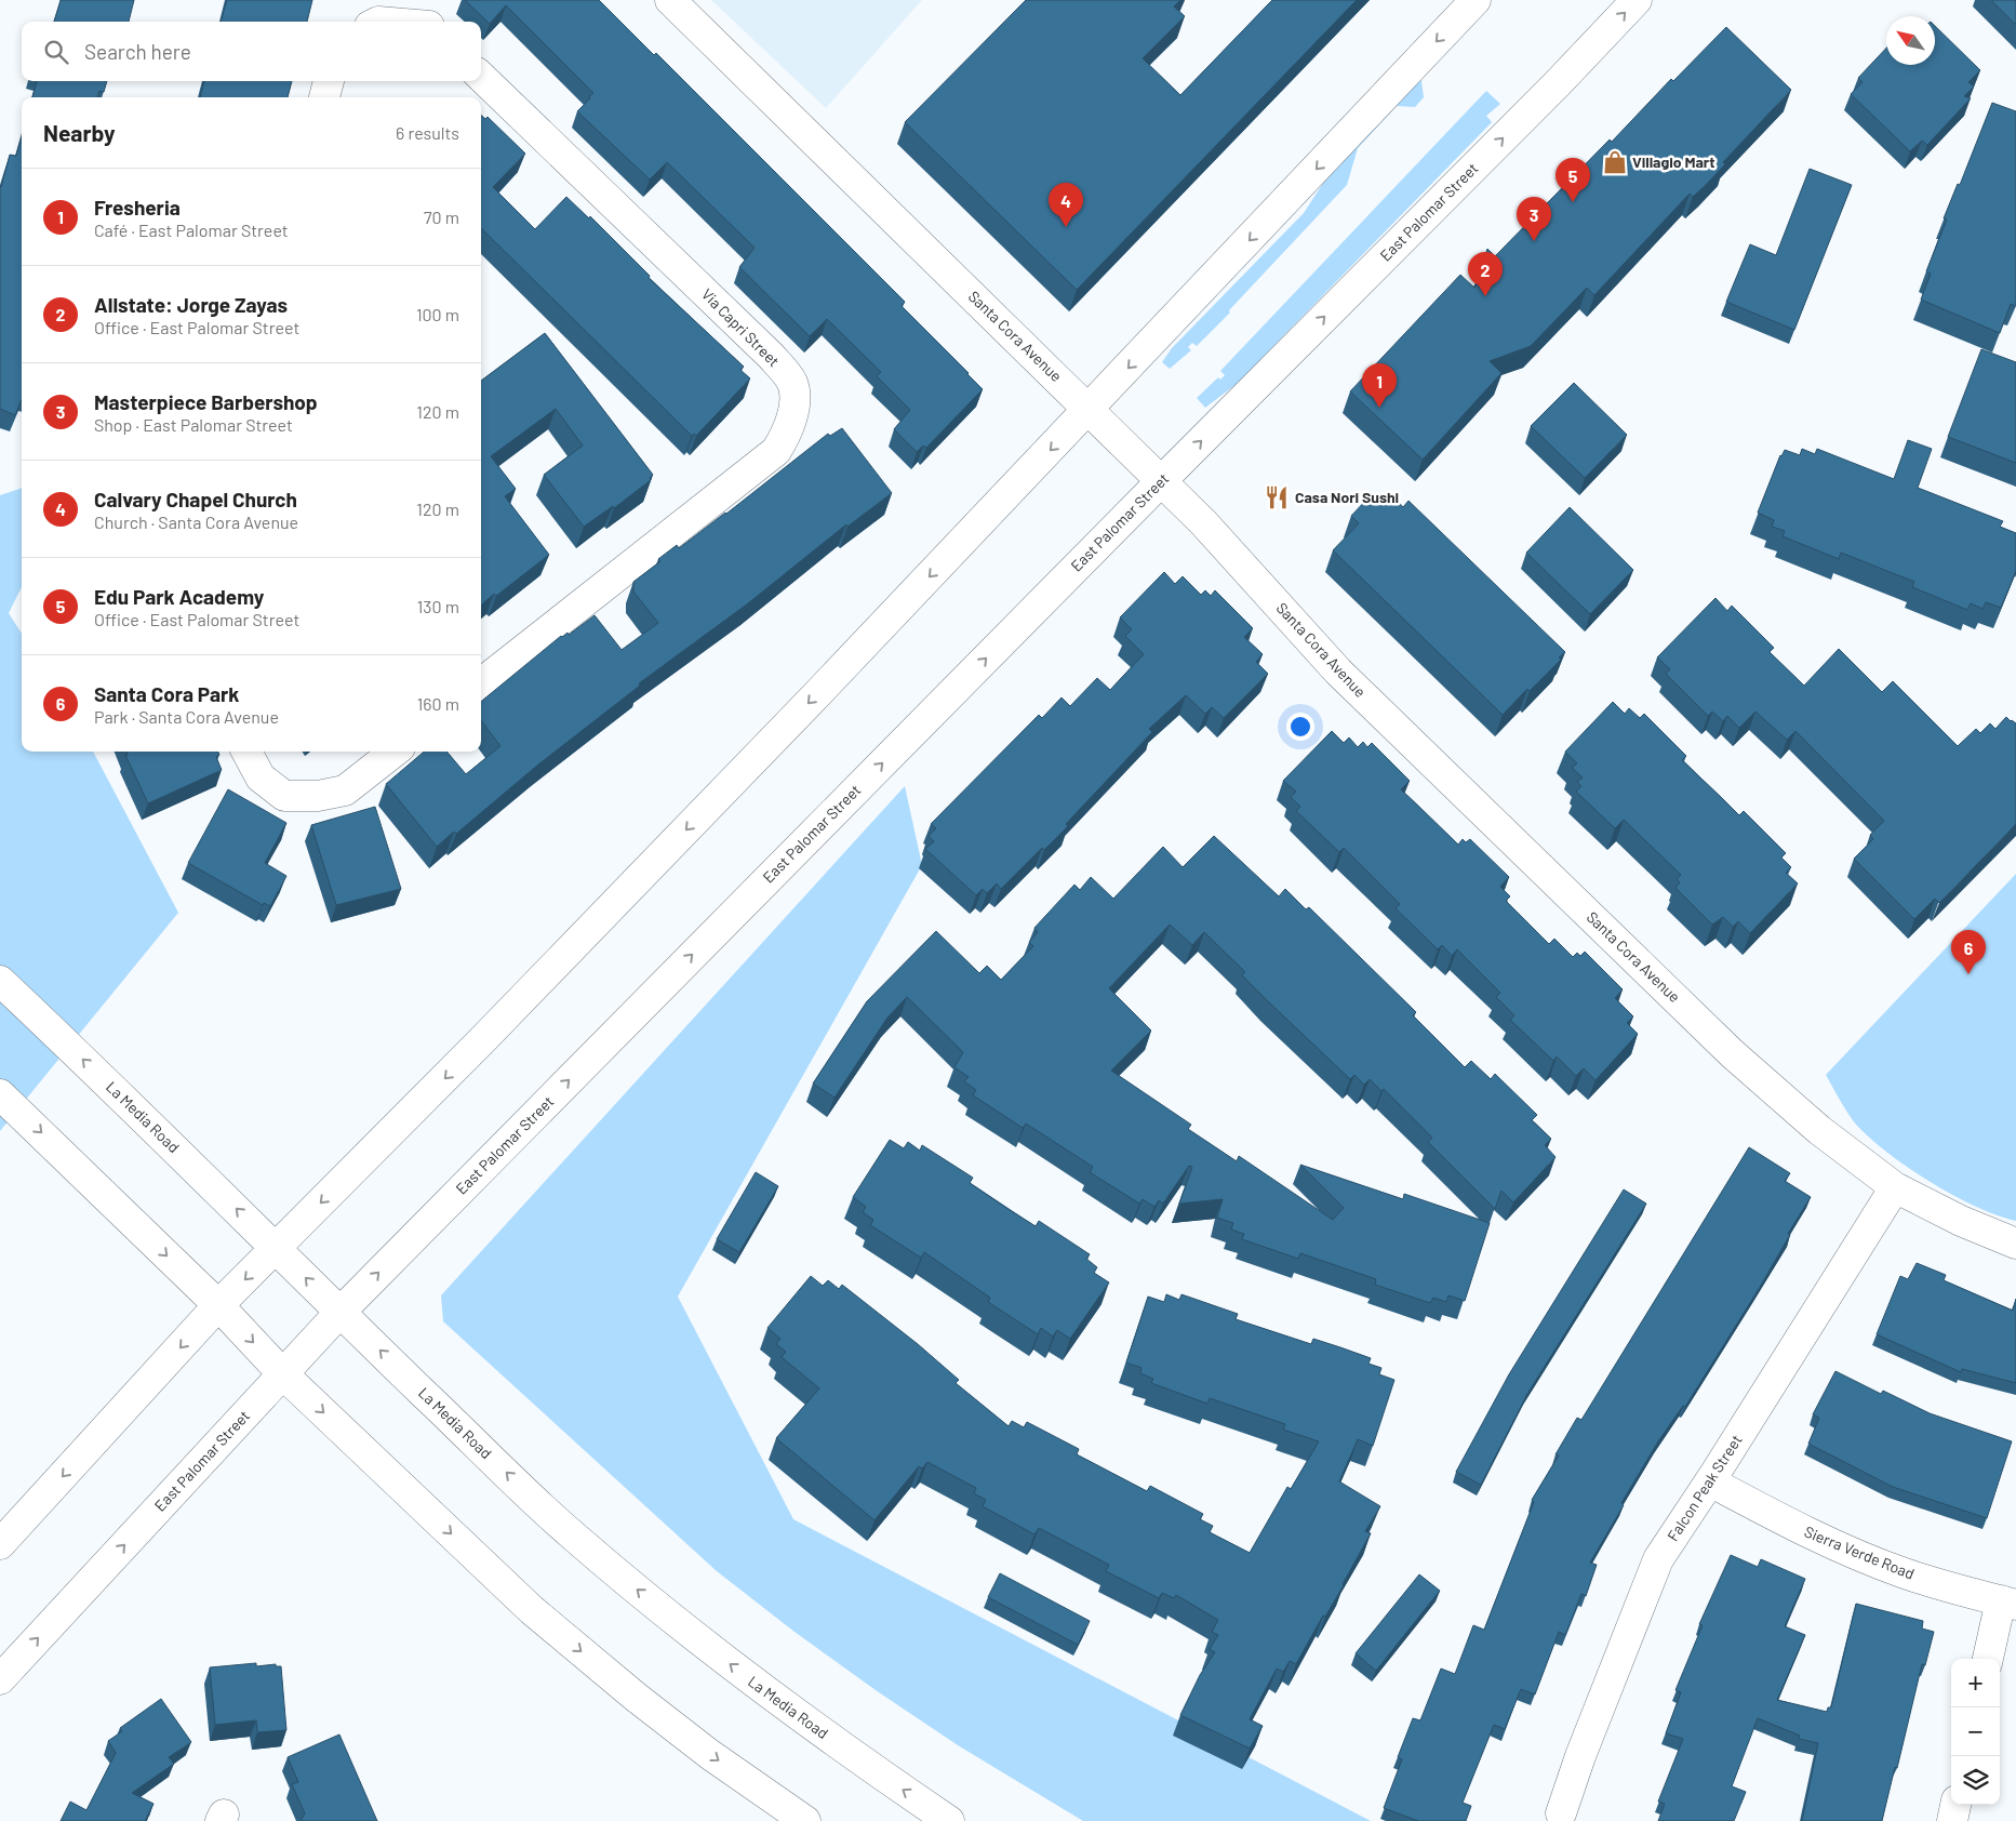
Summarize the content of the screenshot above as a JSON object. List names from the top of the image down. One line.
{"streets":{"main road":["East Palomar Street","Via Capri Street","Santa Cora Avenue","La Media Road","Falcon Peak Street","Sierra Verde Road"]},"crossings":[["East Palomar Street","Santa Cora Avenue"],["East Palomar Street","La Media Road"],["Santa Cora Avenue","Falcon Peak Street"],["Falcon Peak Street","Sierra Verde Road"]],"places":{"shop":["Villagio Mart"],"restaurant":["Casa Nori Sushi"]},"north":"top left","page":{"search":"Search here","heading":["Nearby","6 results"],"pins":["5","4","3","2","1","6"],"list":[{"mark":"1","name":"Fresheria","note":"Café · East Palomar Street","value":"70 m"},{"mark":"2","name":"Allstate: Jorge Zayas","note":"Office · East Palomar Street","value":"100 m"},{"mark":"3","name":"Masterpiece Barbershop","note":"Shop · East Palomar Street","value":"120 m"},{"mark":"4","name":"Calvary Chapel Church","note":"Church · Santa Cora Avenue","value":"120 m"},{"mark":"5","name":"Edu Park Academy","note":"Office · East Palomar Street","value":"130 m"},{"mark":"6","name":"Santa Cora Park","note":"Park · Santa Cora Avenue","value":"160 m"}],"map_buttons":["+","−"]}}
